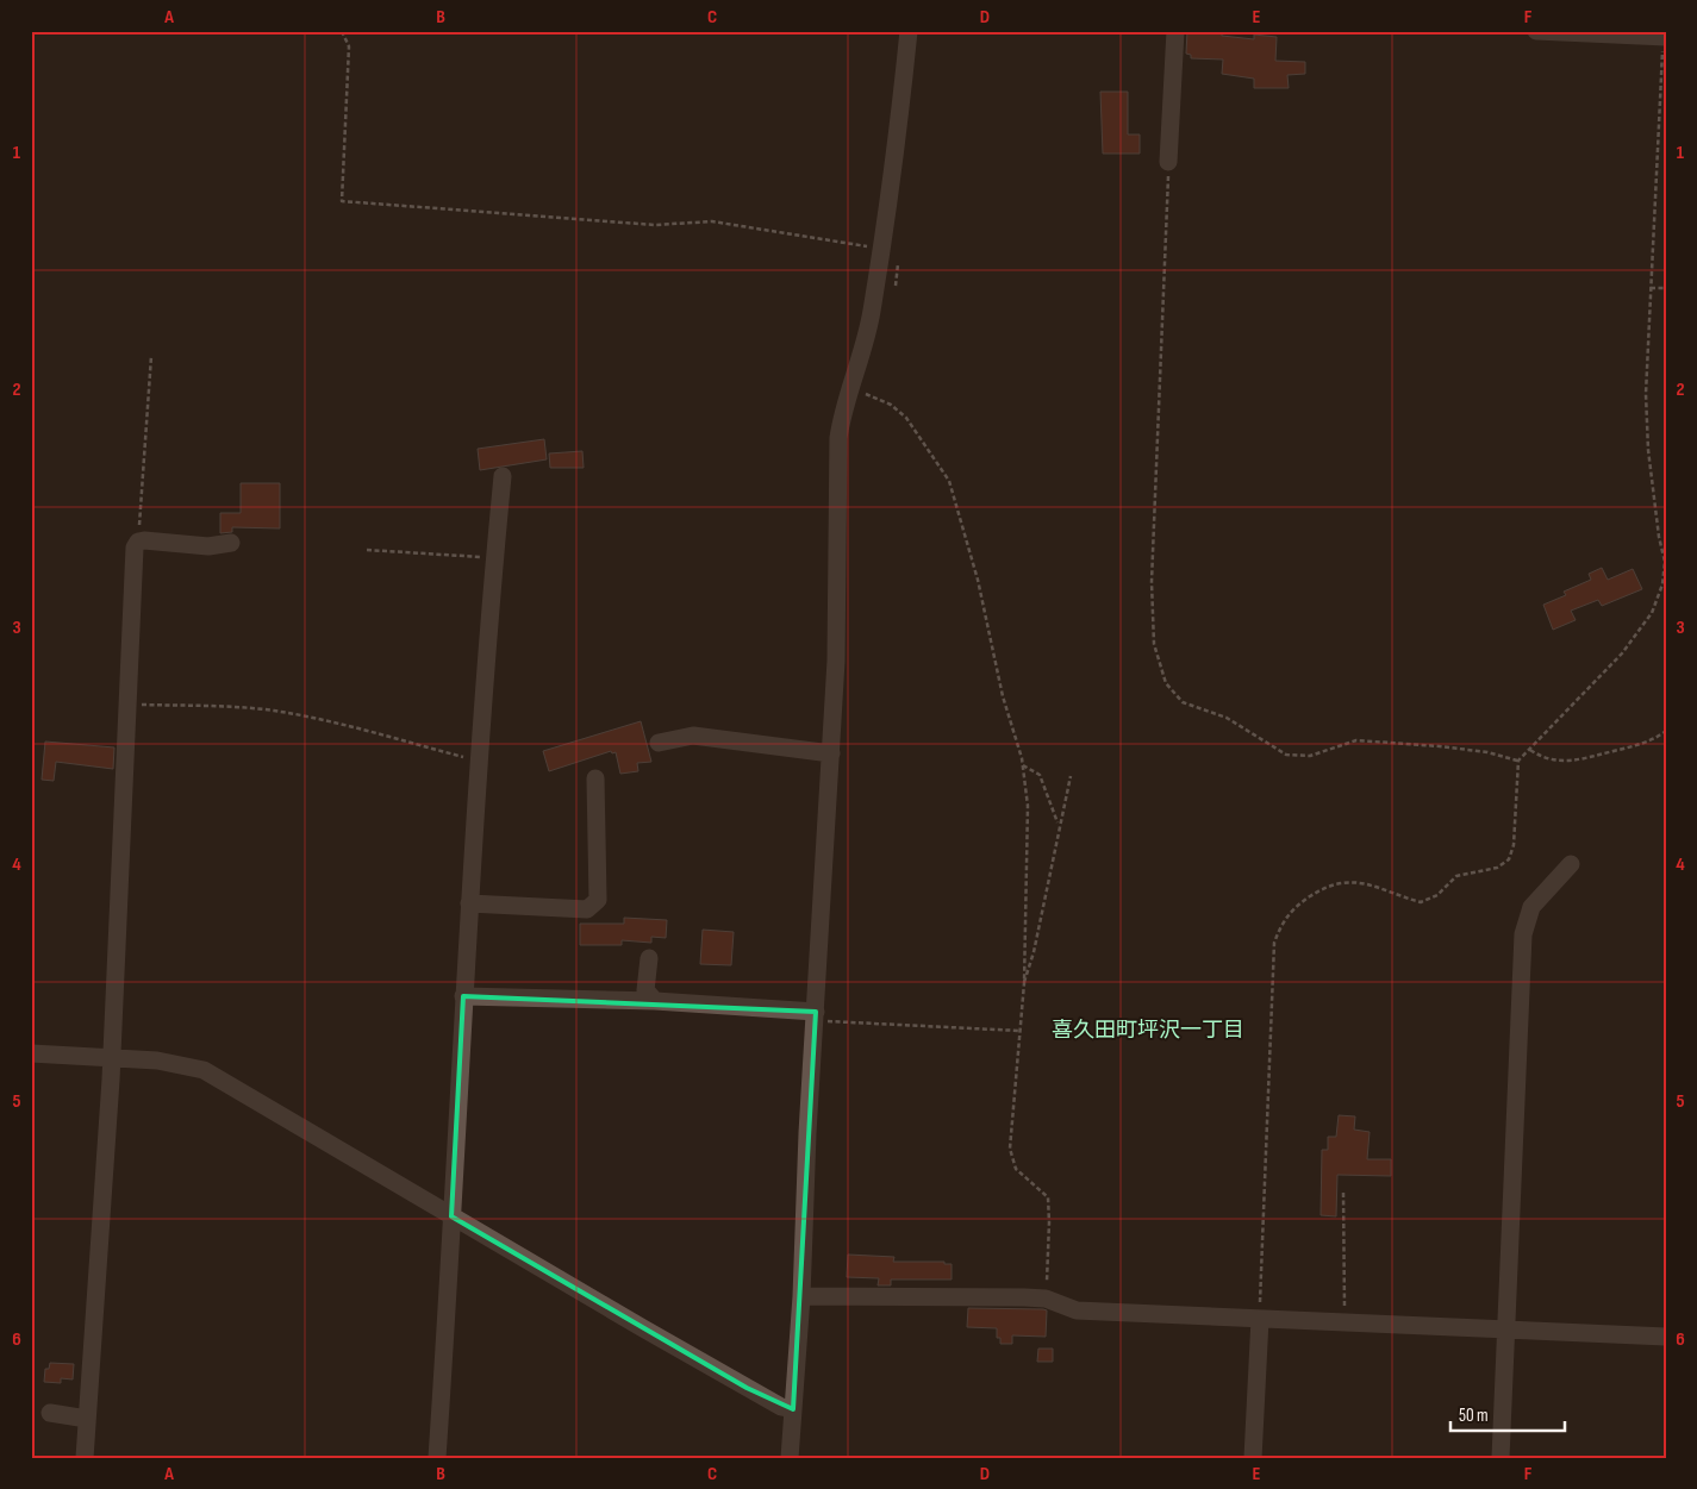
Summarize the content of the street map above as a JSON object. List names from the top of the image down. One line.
{"districts":["喜久田町坪沢一丁目"],"scale_bar":"50 m","grid":{"columns":["A","B","C","D","E","F"],"rows":["1","2","3","4","5","6"]}}
